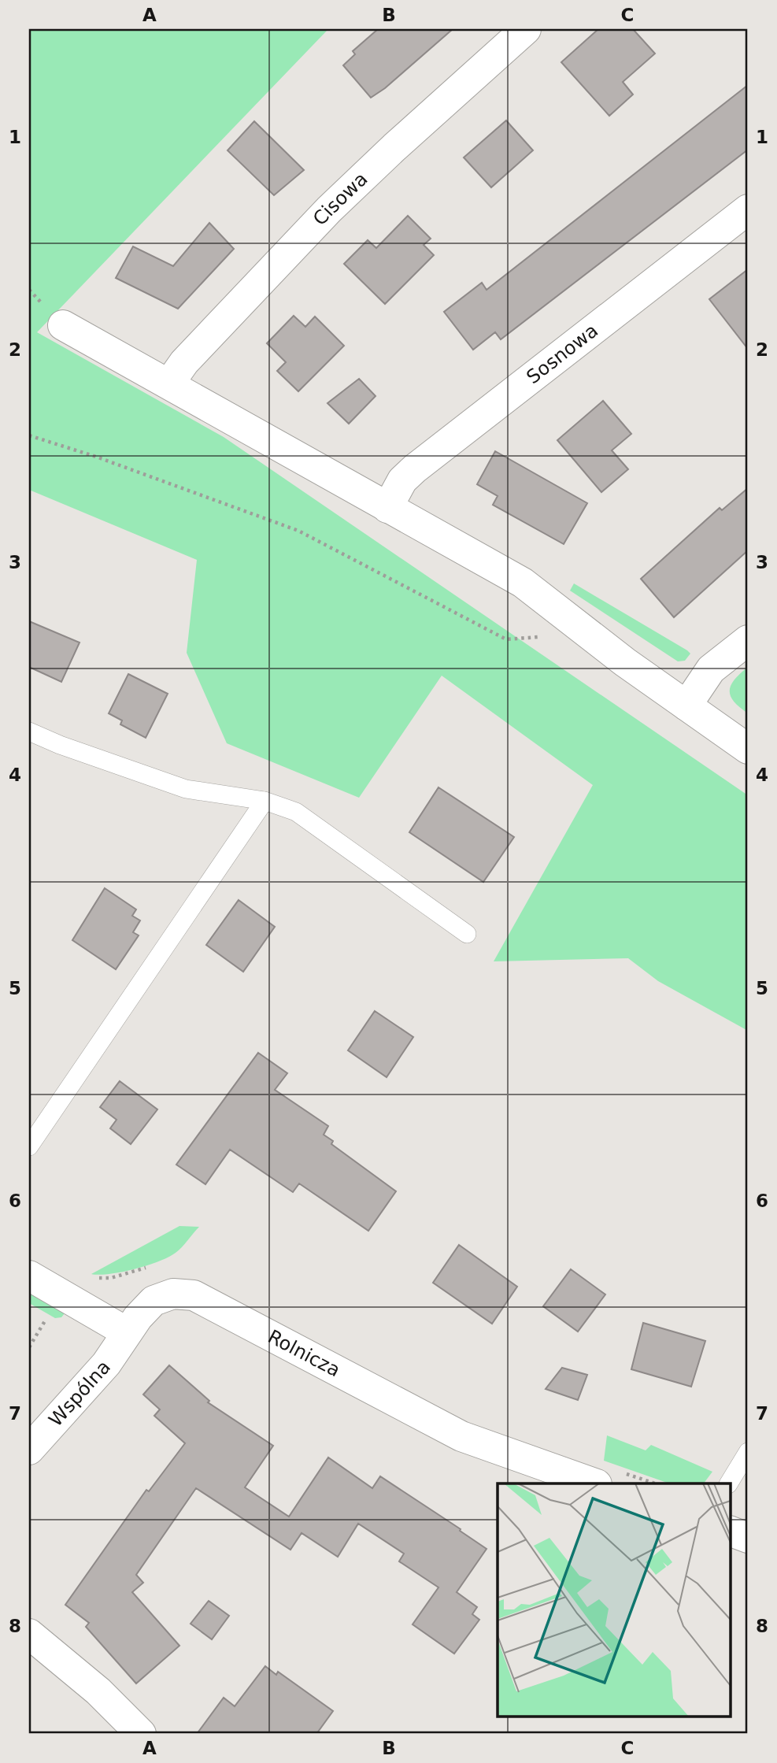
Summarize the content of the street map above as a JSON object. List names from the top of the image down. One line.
{"streets":{"street":["Cisowa","Sosnowa","Rolnicza","Wspólna"]},"crossings":[["Rolnicza","Wspólna"]],"grid":{"columns":["A","B","C"],"rows":["1","2","3","4","5","6","7","8"]}}
